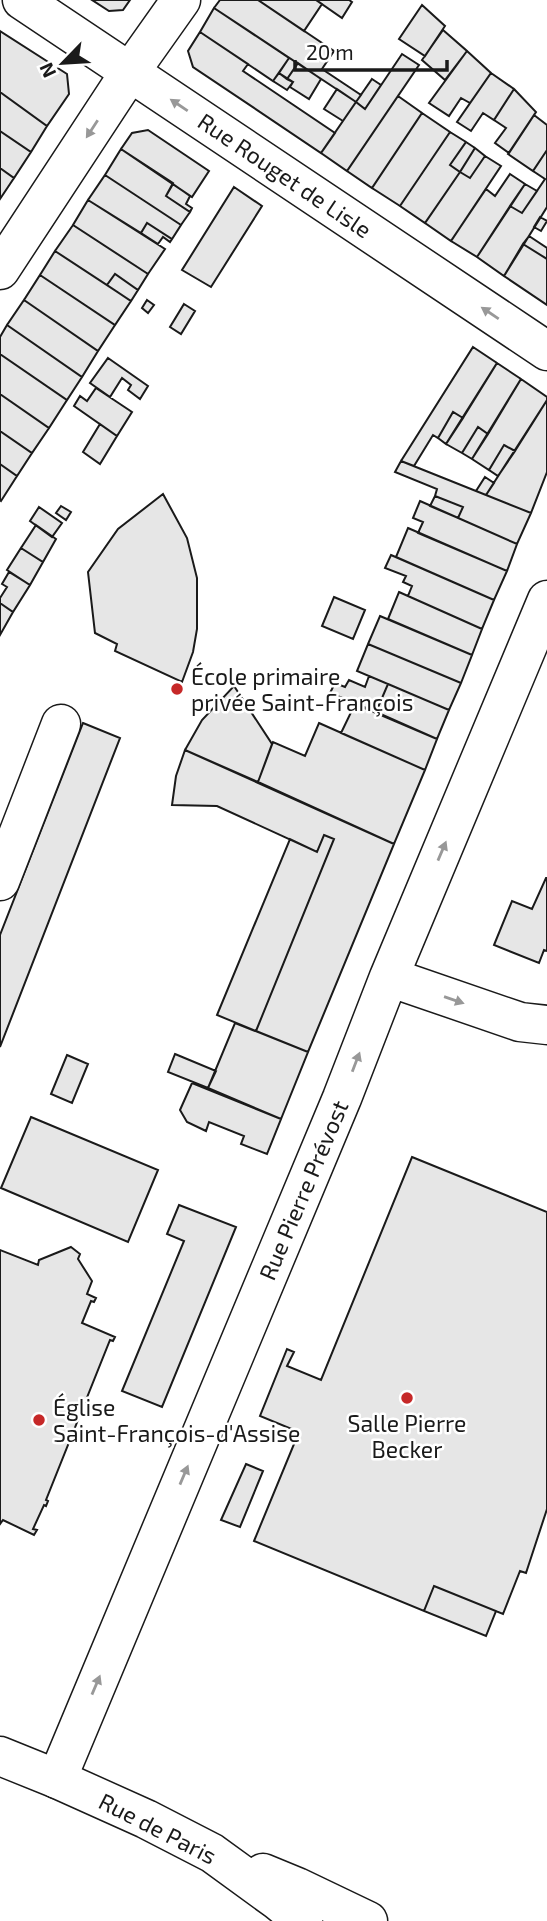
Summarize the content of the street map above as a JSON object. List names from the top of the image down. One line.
{"streets":{"street":["Rue Rouget de Lisle","Rue Pierre Prévost","Rue de Paris"]},"crossings":[["Rue Pierre Prévost","Rue de Paris"]],"one_way":["Rue Rouget de Lisle","Rue Pierre Prévost"],"places":["École primaire privée Saint-François","Salle Pierre Becker","Église Saint-François-d'Assise"],"scale_bar":"20 m","north":"bottom left"}
